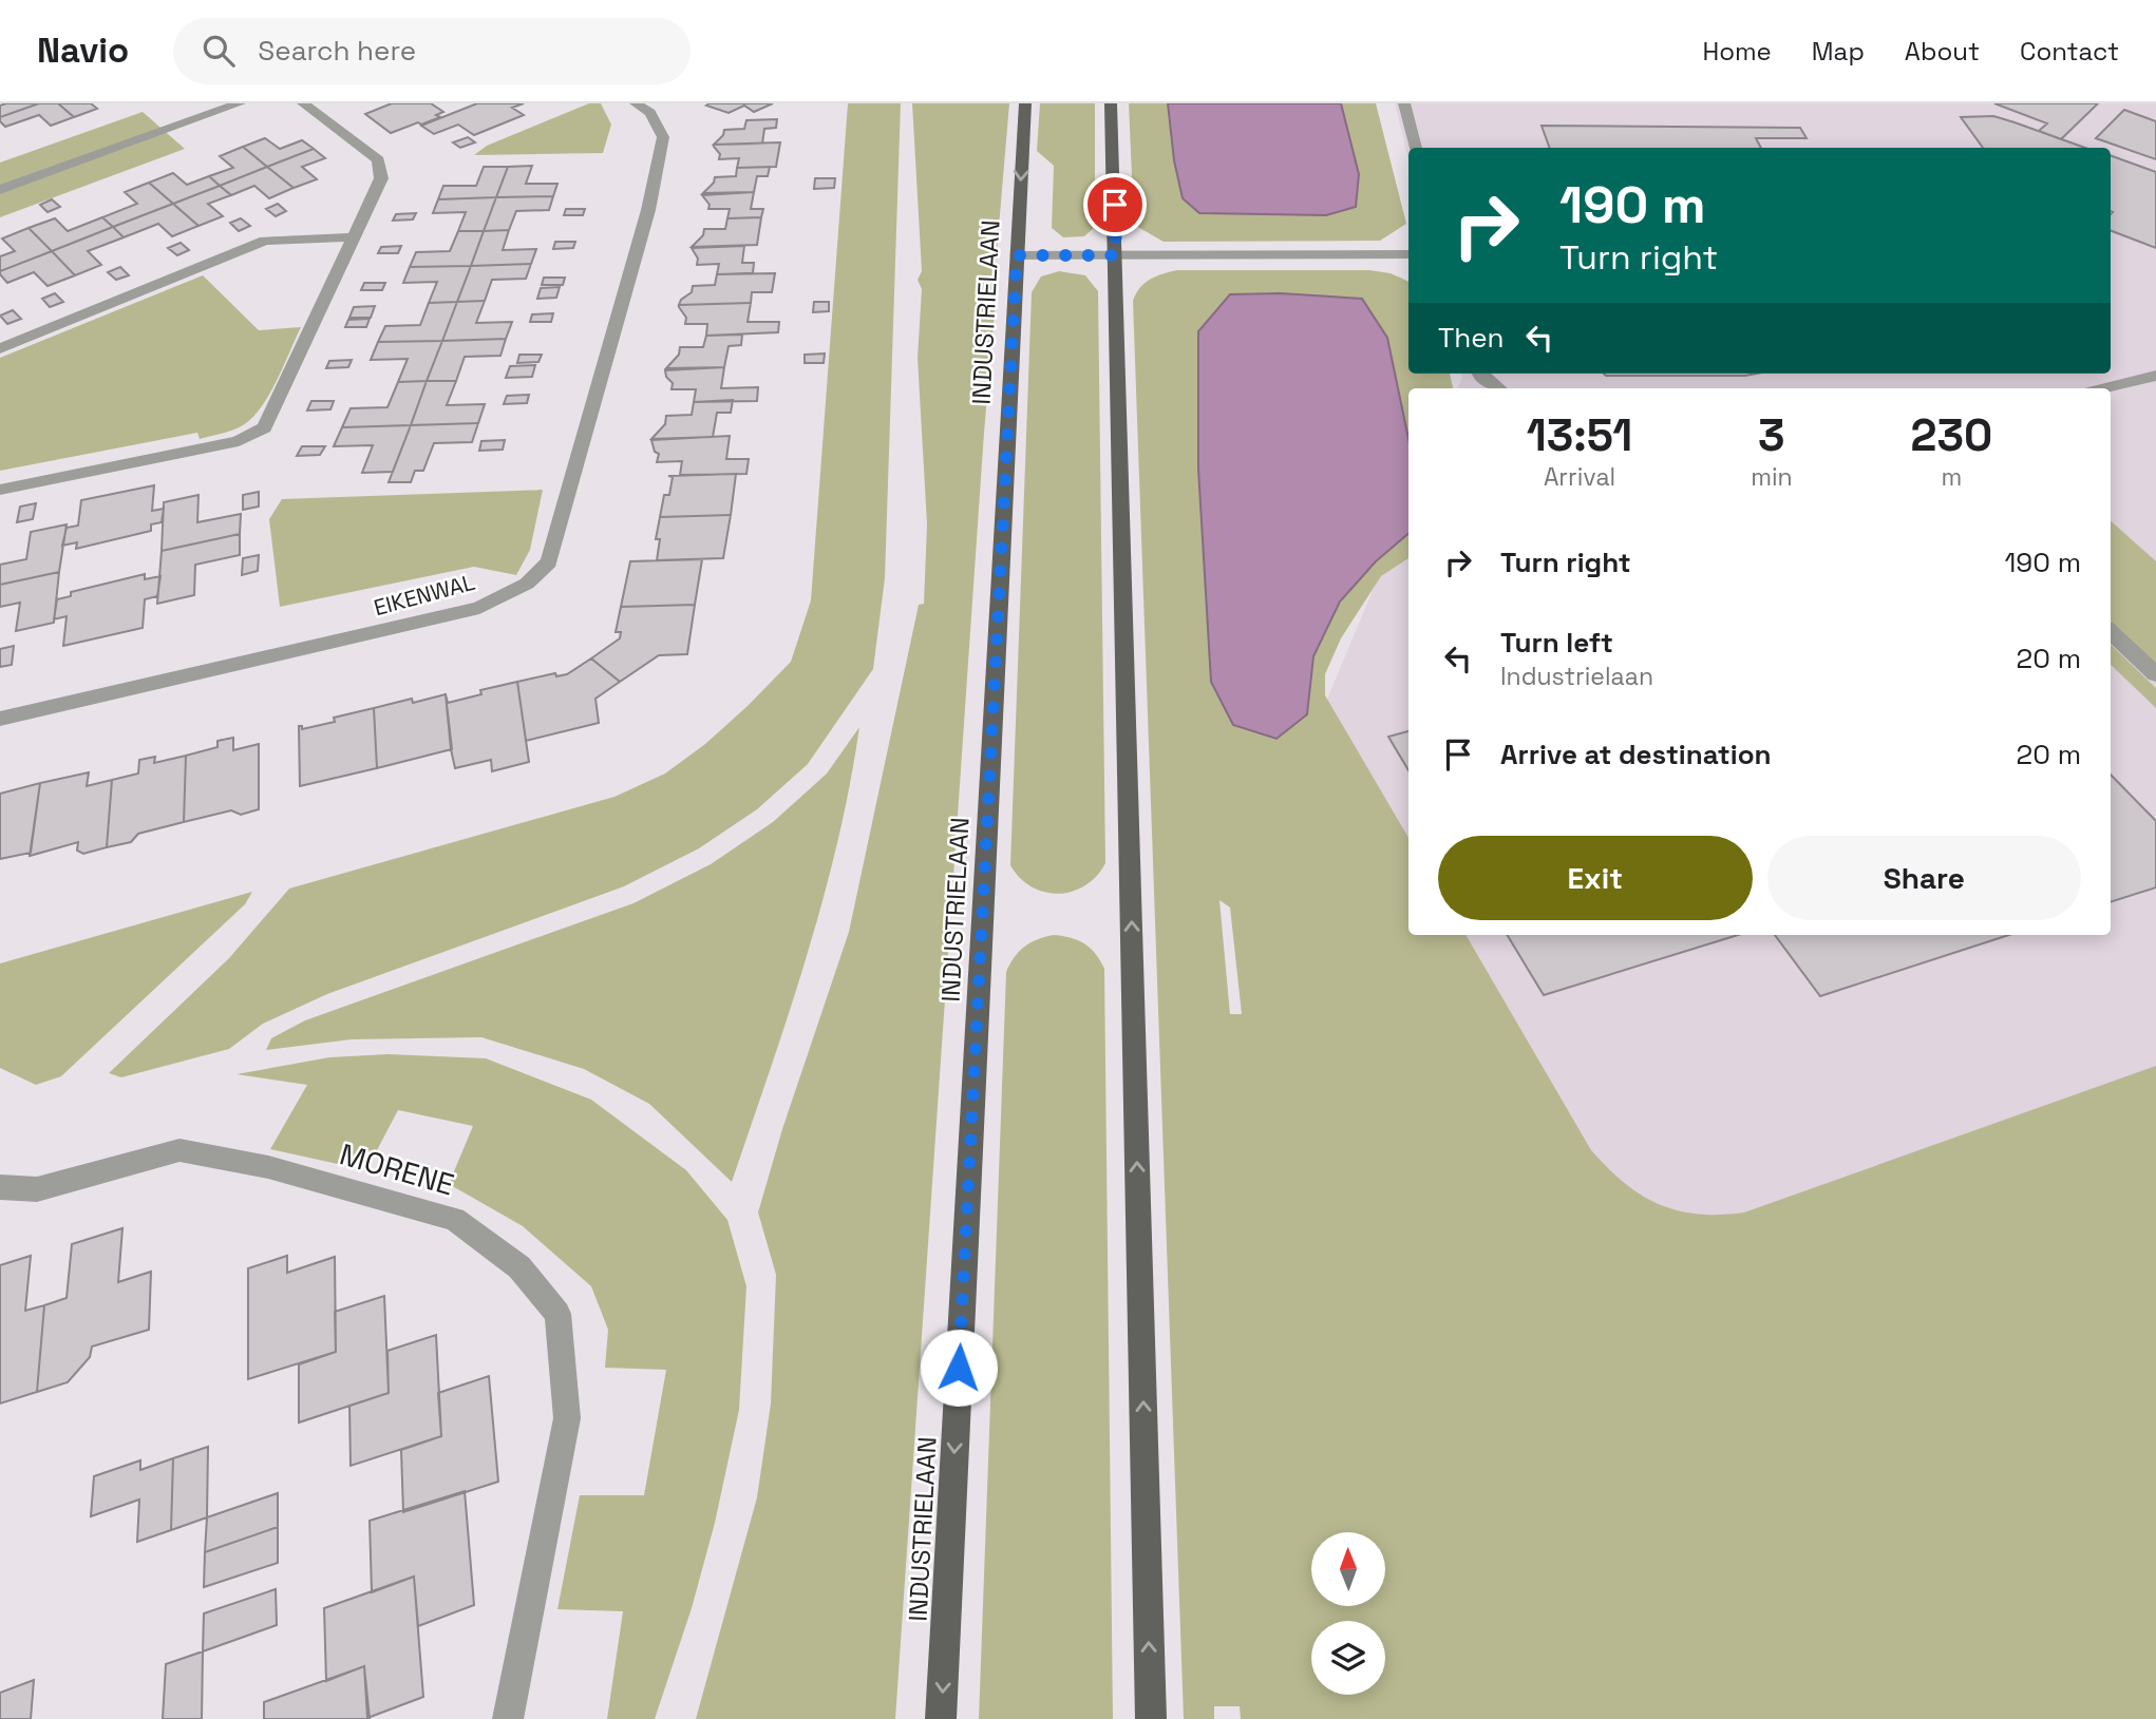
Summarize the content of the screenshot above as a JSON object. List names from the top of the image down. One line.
{"streets":{"main road":["INDUSTRIELAAN"],"street":["EIKENWAL","MORENE"]},"north":"top","page":{"header":"Navio","search":"Search here","nav":["Home","Map","About","Contact"],"turn":["190 m","Turn right"],"then":"Then","eta":["13:51","Arrival","3","min","230","m"],"list":[{"name":"Turn right","value":"190 m"},{"name":"Turn left","note":"Industrielaan","value":"20 m"},{"name":"Arrive at destination","value":"20 m"}],"buttons":["Exit","Share"]}}
